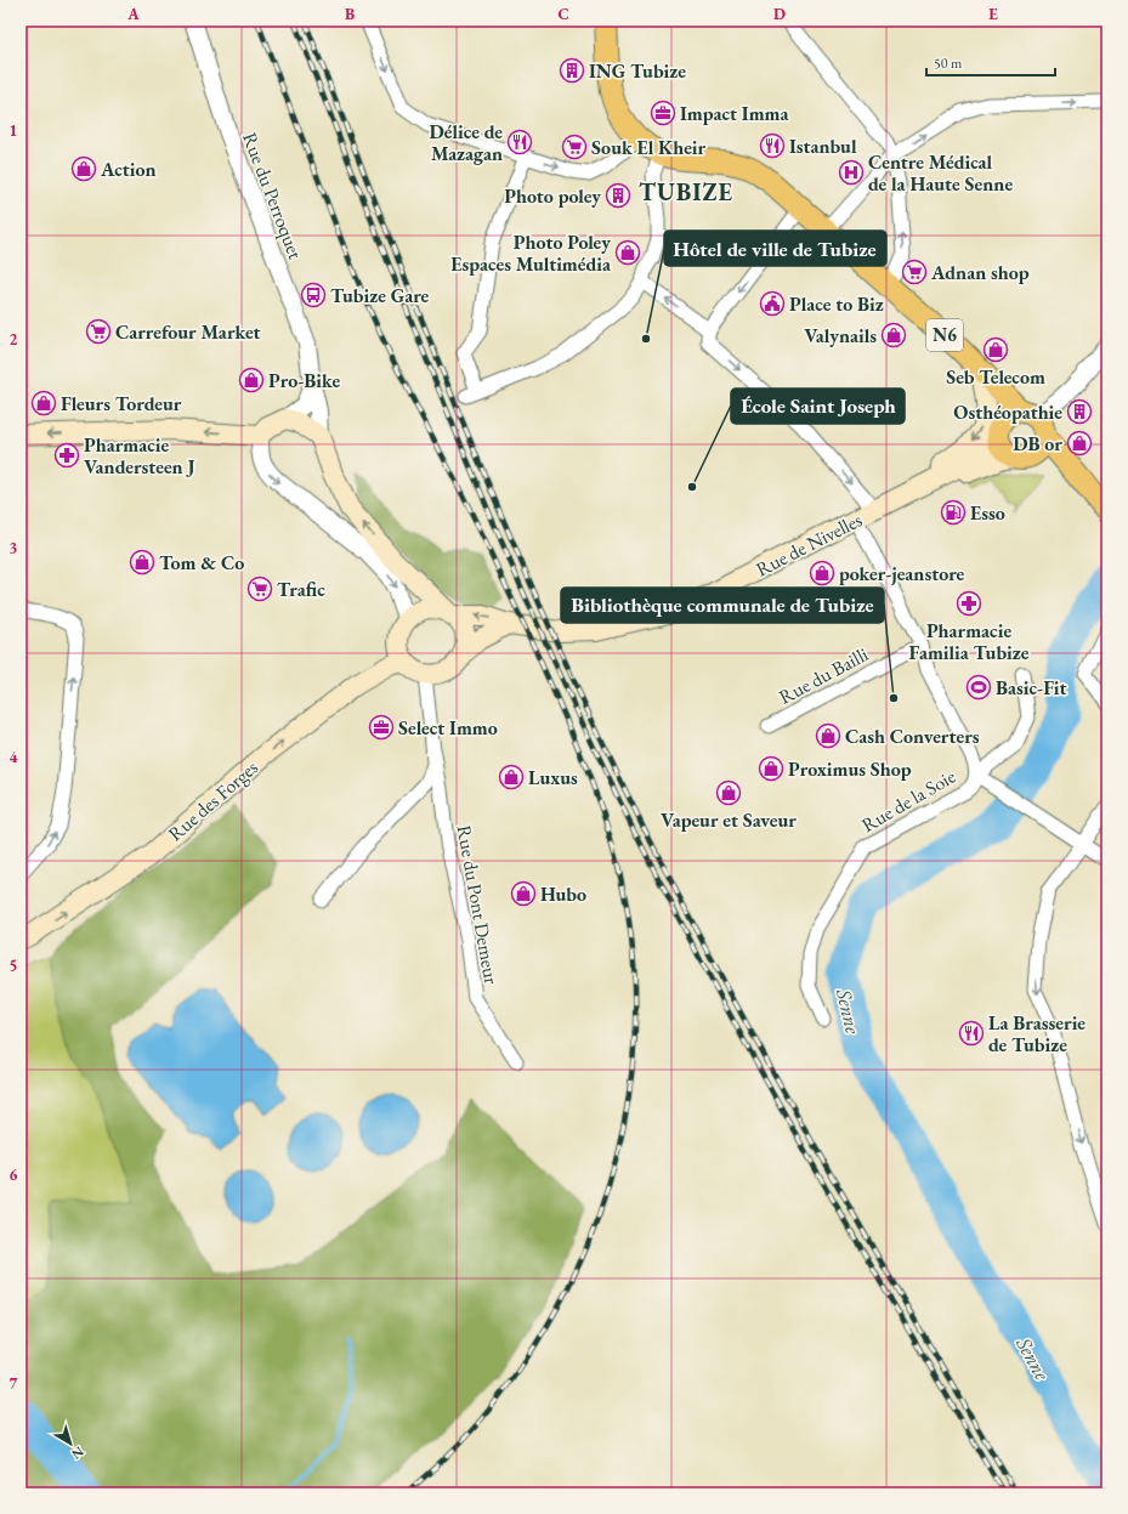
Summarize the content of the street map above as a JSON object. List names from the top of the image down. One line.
{"streets":{"main road":["N6","Rue de Nivelles","Rue des Forges"],"street":["Rue du Perroquet","Rue du Bailli","Rue de la Soie","Rue du Pont Demeur"]},"crossings":[["N6","Rue de Nivelles"],["Rue de Nivelles","Rue des Forges"],["Rue de Nivelles","Rue de la Soie"],["Rue de Nivelles","Rue du Pont Demeur"],["Rue du Bailli","Rue de la Soie"],["Rue des Forges","Rue du Pont Demeur"]],"one_way":["Rue des Forges"],"districts":["TUBIZE"],"water":["Senne"],"places":{"building":["ING Tubize","Photo poley","Osthéopathie"],"office":["Impact Imma","Select Immo"],"restaurant":["Délice de Mazagan","Istanbul","La Brasserie de Tubize"],"supermarket":["Souk El Kheir","Adnan shop","Carrefour Market","Trafic"],"shop":["Action","Photo Poley Espaces Multimédia","Valynails","Seb Telecom","Pro-Bike","Fleurs Tordeur","DB or","Tom & Co","poker-jeanstore","Cash Converters","Proximus Shop","Luxus","Vapeur et Saveur","Hubo"],"hospital":["Centre Médical de la Haute Senne"],"bus stop":["Tubize Gare"],"public building":["Place to Biz"],"other":["Hôtel de ville de Tubize","École Saint Joseph","Bibliothèque communale de Tubize"],"pharmacy":["Pharmacie Vandersteen J","Pharmacie Familia Tubize"],"fuel station":["Esso"],"sports":["Basic-Fit"]},"scale_bar":"50 m","north":"bottom right","grid":{"columns":["A","B","C","D","E"],"rows":["1","2","3","4","5","6","7"]}}
